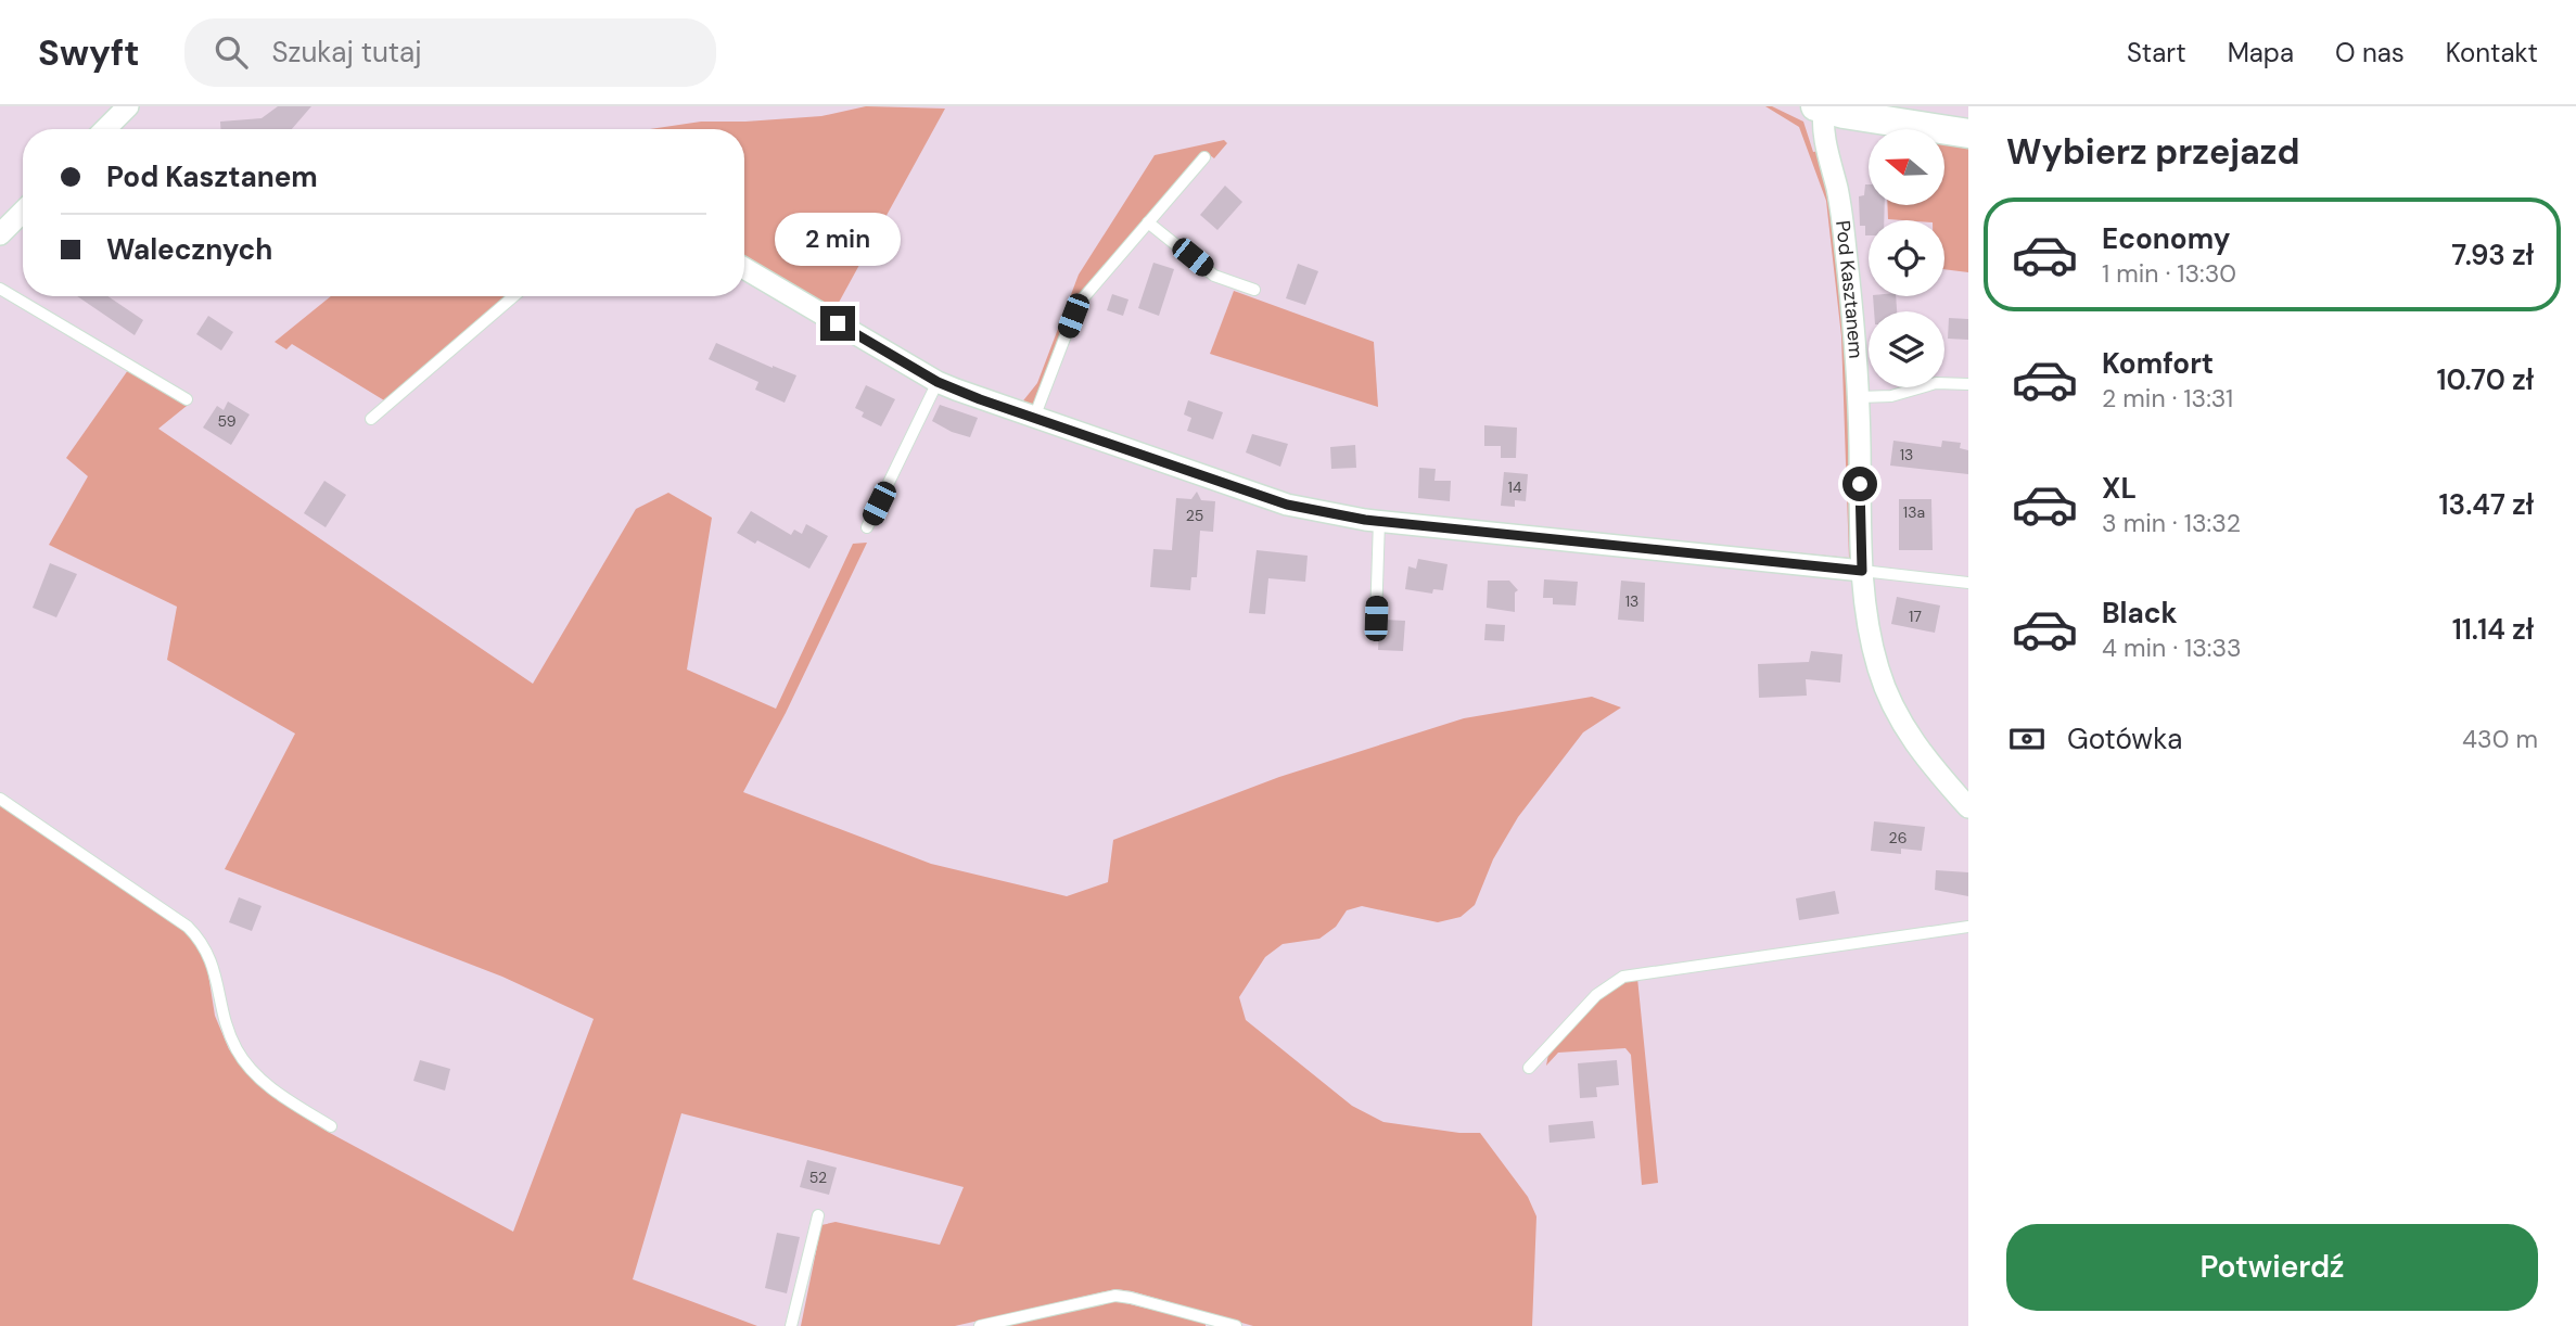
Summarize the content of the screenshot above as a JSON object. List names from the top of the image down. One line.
{"streets":{"street":["Pod Kasztanem"]},"house_numbers":["59","13","14","13a","25","13","17","26","52"],"north":"left","page":{"header":"Swyft","search":"Szukaj tutaj","nav":["Start","Mapa","O nas","Kontakt"],"heading":"Wybierz przejazd","banner":["Pod Kasztanem","Walecznych"],"list":[{"name":"Economy","note":"1 min · 13:30","value":"7.93 zł"},{"name":"Komfort","note":"2 min · 13:31","value":"10.70 zł"},{"name":"XL","note":"3 min · 13:32","value":"13.47 zł"},{"name":"Black","note":"4 min · 13:33","value":"11.14 zł"}],"bubble":"2 min","pay":["Gotówka","430 m"],"buttons":"Potwierdź"}}
